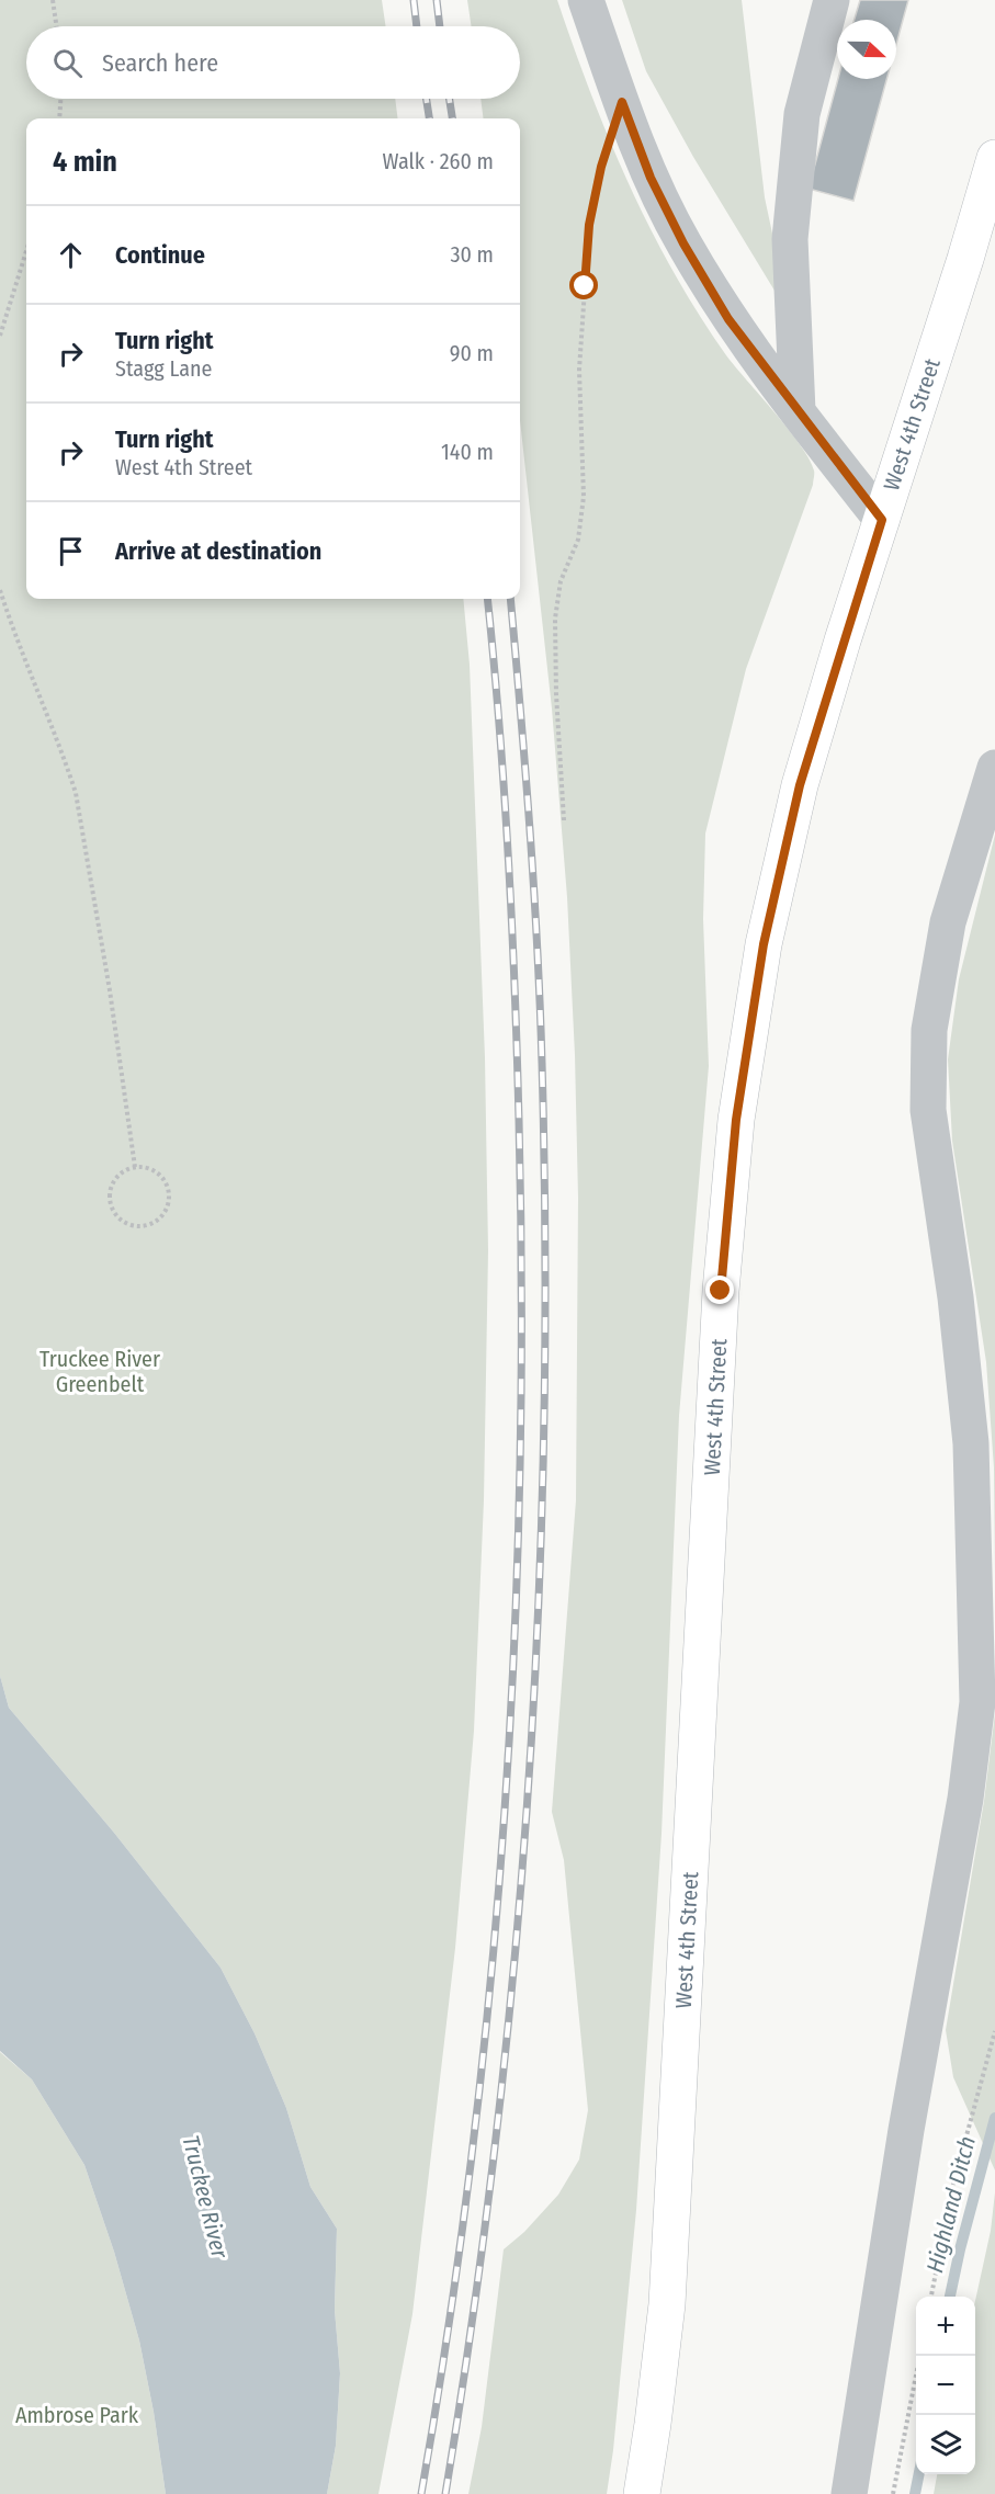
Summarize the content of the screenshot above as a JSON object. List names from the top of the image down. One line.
{"streets":{"main road":["West 4th Street"]},"water":["Truckee River","Highland Ditch"],"parks":["Truckee River Greenbelt","Ambrose Park"],"north":"right","page":{"search":"Search here","heading":["4 min","Walk · 260 m"],"list":[["Continue","30 m"],["Turn right","Stagg Lane","90 m"],["Turn right","West 4th Street","140 m"],"Arrive at destination"],"map_buttons":["+","−"]}}
